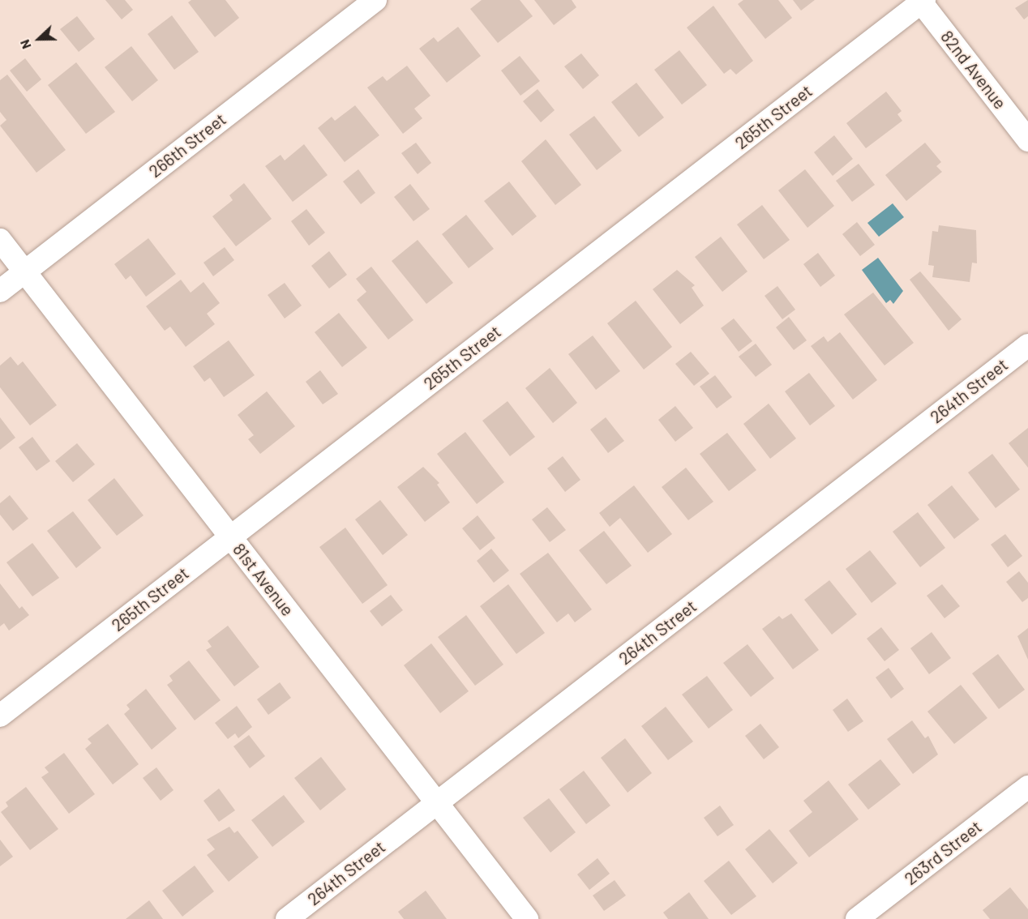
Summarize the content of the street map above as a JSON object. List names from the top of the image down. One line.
{"streets":{"street":["82nd Avenue","265th Street","266th Street","264th Street","81st Avenue","263rd Street"]},"crossings":[["82nd Avenue","265th Street"],["265th Street","81st Avenue"],["266th Street","81st Avenue"],["264th Street","81st Avenue"]],"north":"left"}
